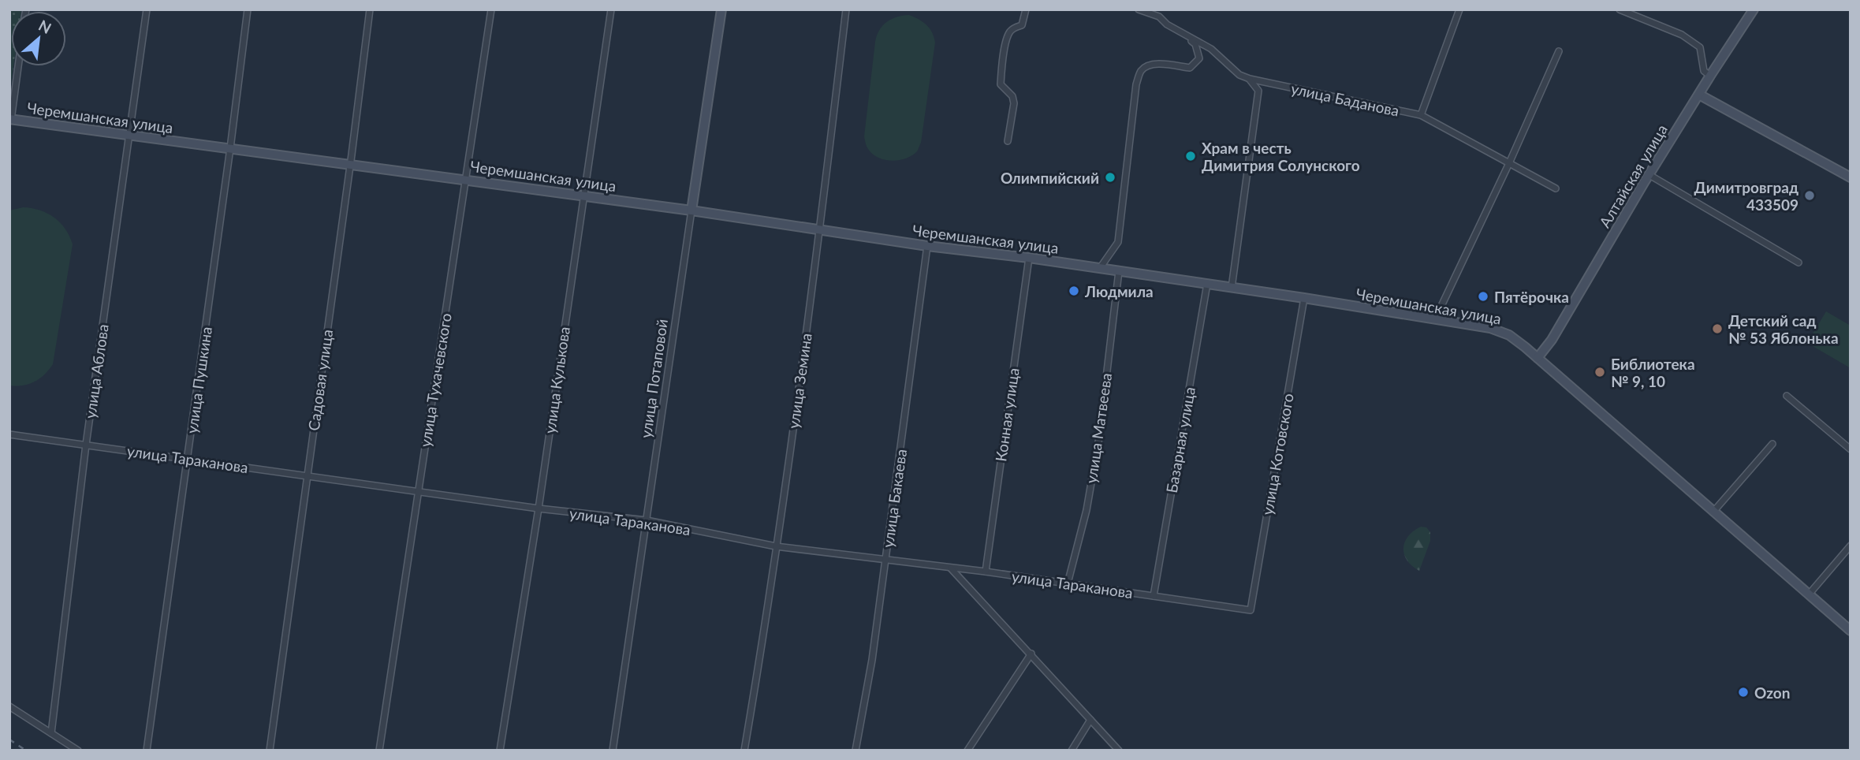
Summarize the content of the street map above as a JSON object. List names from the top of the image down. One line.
{"streets":{"main road":["Черемшанская улица","Алтайская улица","улица Потаповой"],"street":["улица Баданова","улица Аблова","улица Пушкина","Садовая улица","улица Тухачевского","улица Кулькова","улица Земина","Конная улица","улица Матвеева","Базарная улица","улица Котовского","улица Тараканова","улица Бакаева"]},"crossings":[["Черемшанская улица","Алтайская улица"],["Черемшанская улица","улица Аблова"],["Черемшанская улица","улица Потаповой"],["Черемшанская улица","улица Пушкина"],["Черемшанская улица","Садовая улица"],["Черемшанская улица","улица Тухачевского"],["Черемшанская улица","улица Кулькова"],["Черемшанская улица","улица Земина"],["Черемшанская улица","Конная улица"],["Черемшанская улица","улица Матвеева"],["Черемшанская улица","Базарная улица"],["Черемшанская улица","улица Котовского"],["Черемшанская улица","улица Бакаева"],["улица Аблова","улица Тараканова"],["улица Потаповой","улица Тараканова"],["улица Пушкина","улица Тараканова"],["Садовая улица","улица Тараканова"],["улица Тухачевского","улица Тараканова"],["улица Кулькова","улица Тараканова"],["улица Земина","улица Тараканова"],["Конная улица","улица Тараканова"],["улица Матвеева","улица Тараканова"],["Базарная улица","улица Тараканова"],["улица Котовского","улица Тараканова"],["улица Тараканова","улица Бакаева"]],"places":["Храм в честь Димитрия Солунского","Олимпийский","Димитровград 433509","Людмила","Пятёрочка","Детский сад № 53 Яблонька","Библиотека № 9, 10","Ozon"],"north":"top right"}
